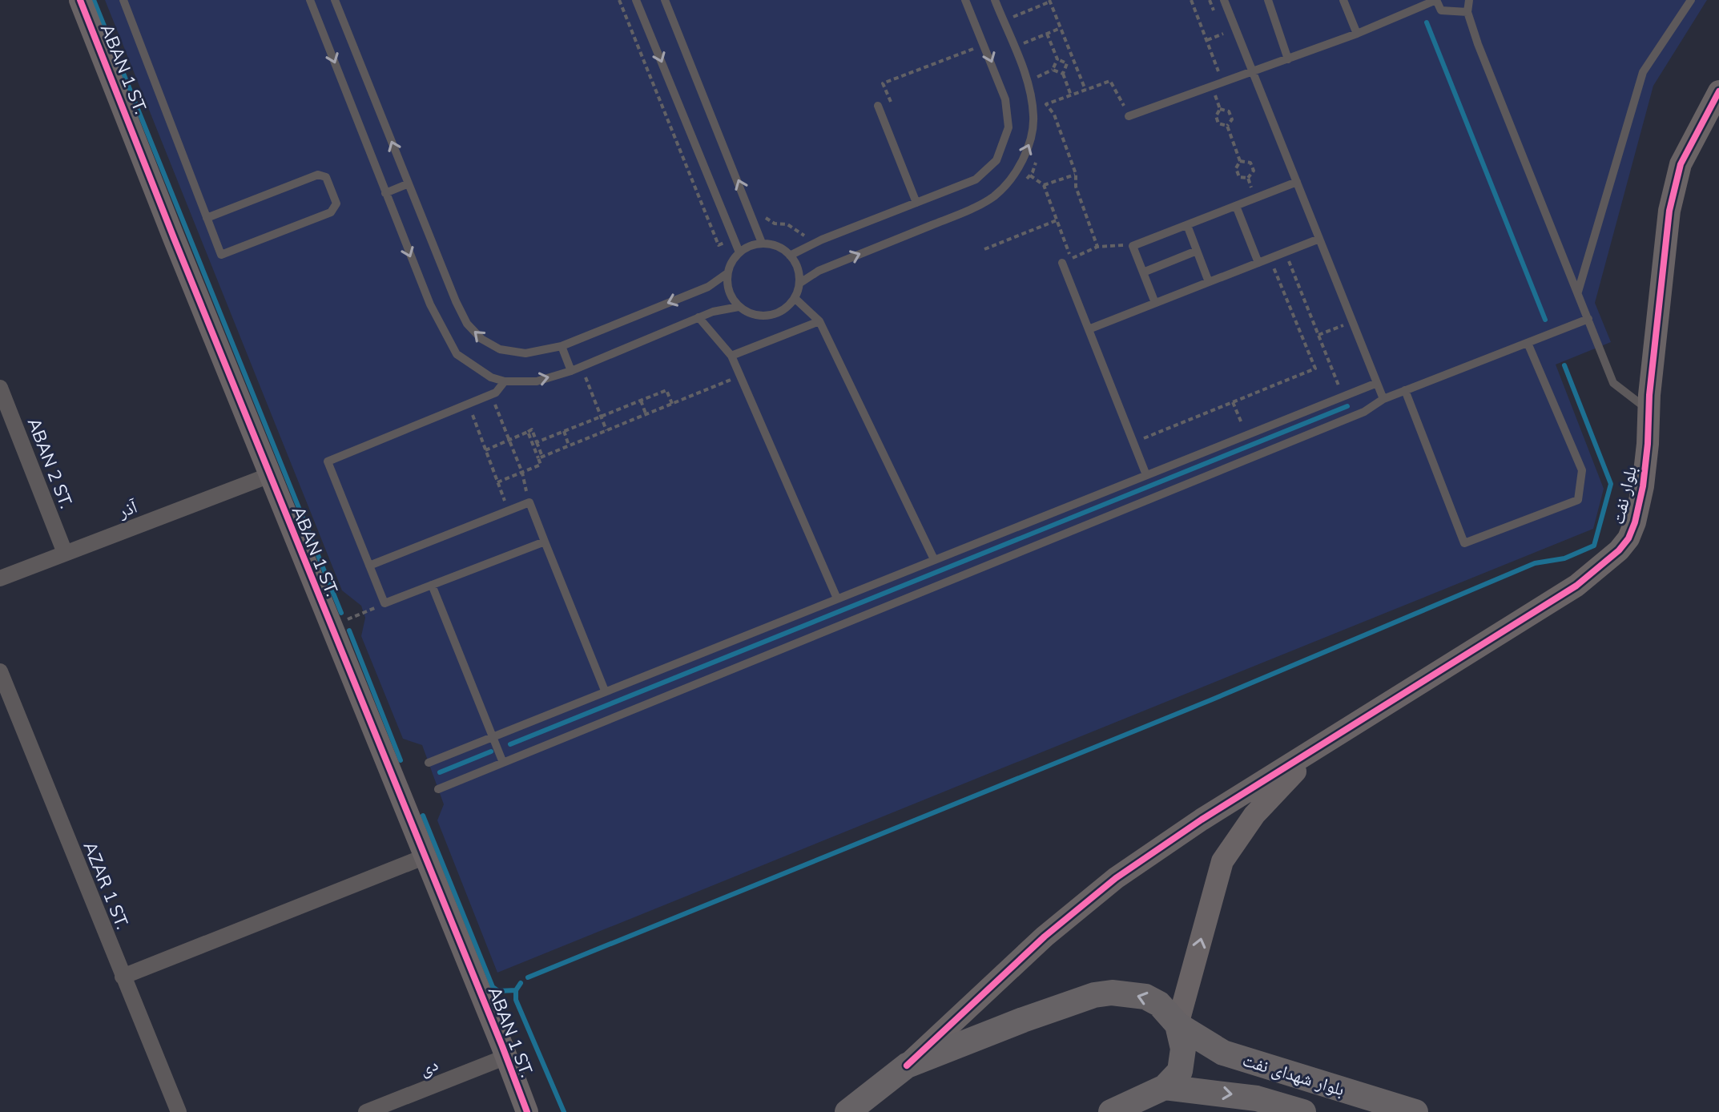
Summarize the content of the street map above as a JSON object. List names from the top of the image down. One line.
{"streets":{"main road":["بلوار شهدای نفت"],"street":["ABAN 1 ST.","ABAN 2 ST.","بلوار نفت","آذر","AZAR 1 ST.","دی"]},"crossings":[["ABAN 1 ST.","آذر"],["ABAN 1 ST.","دی"],["ABAN 2 ST.","آذر"]]}
